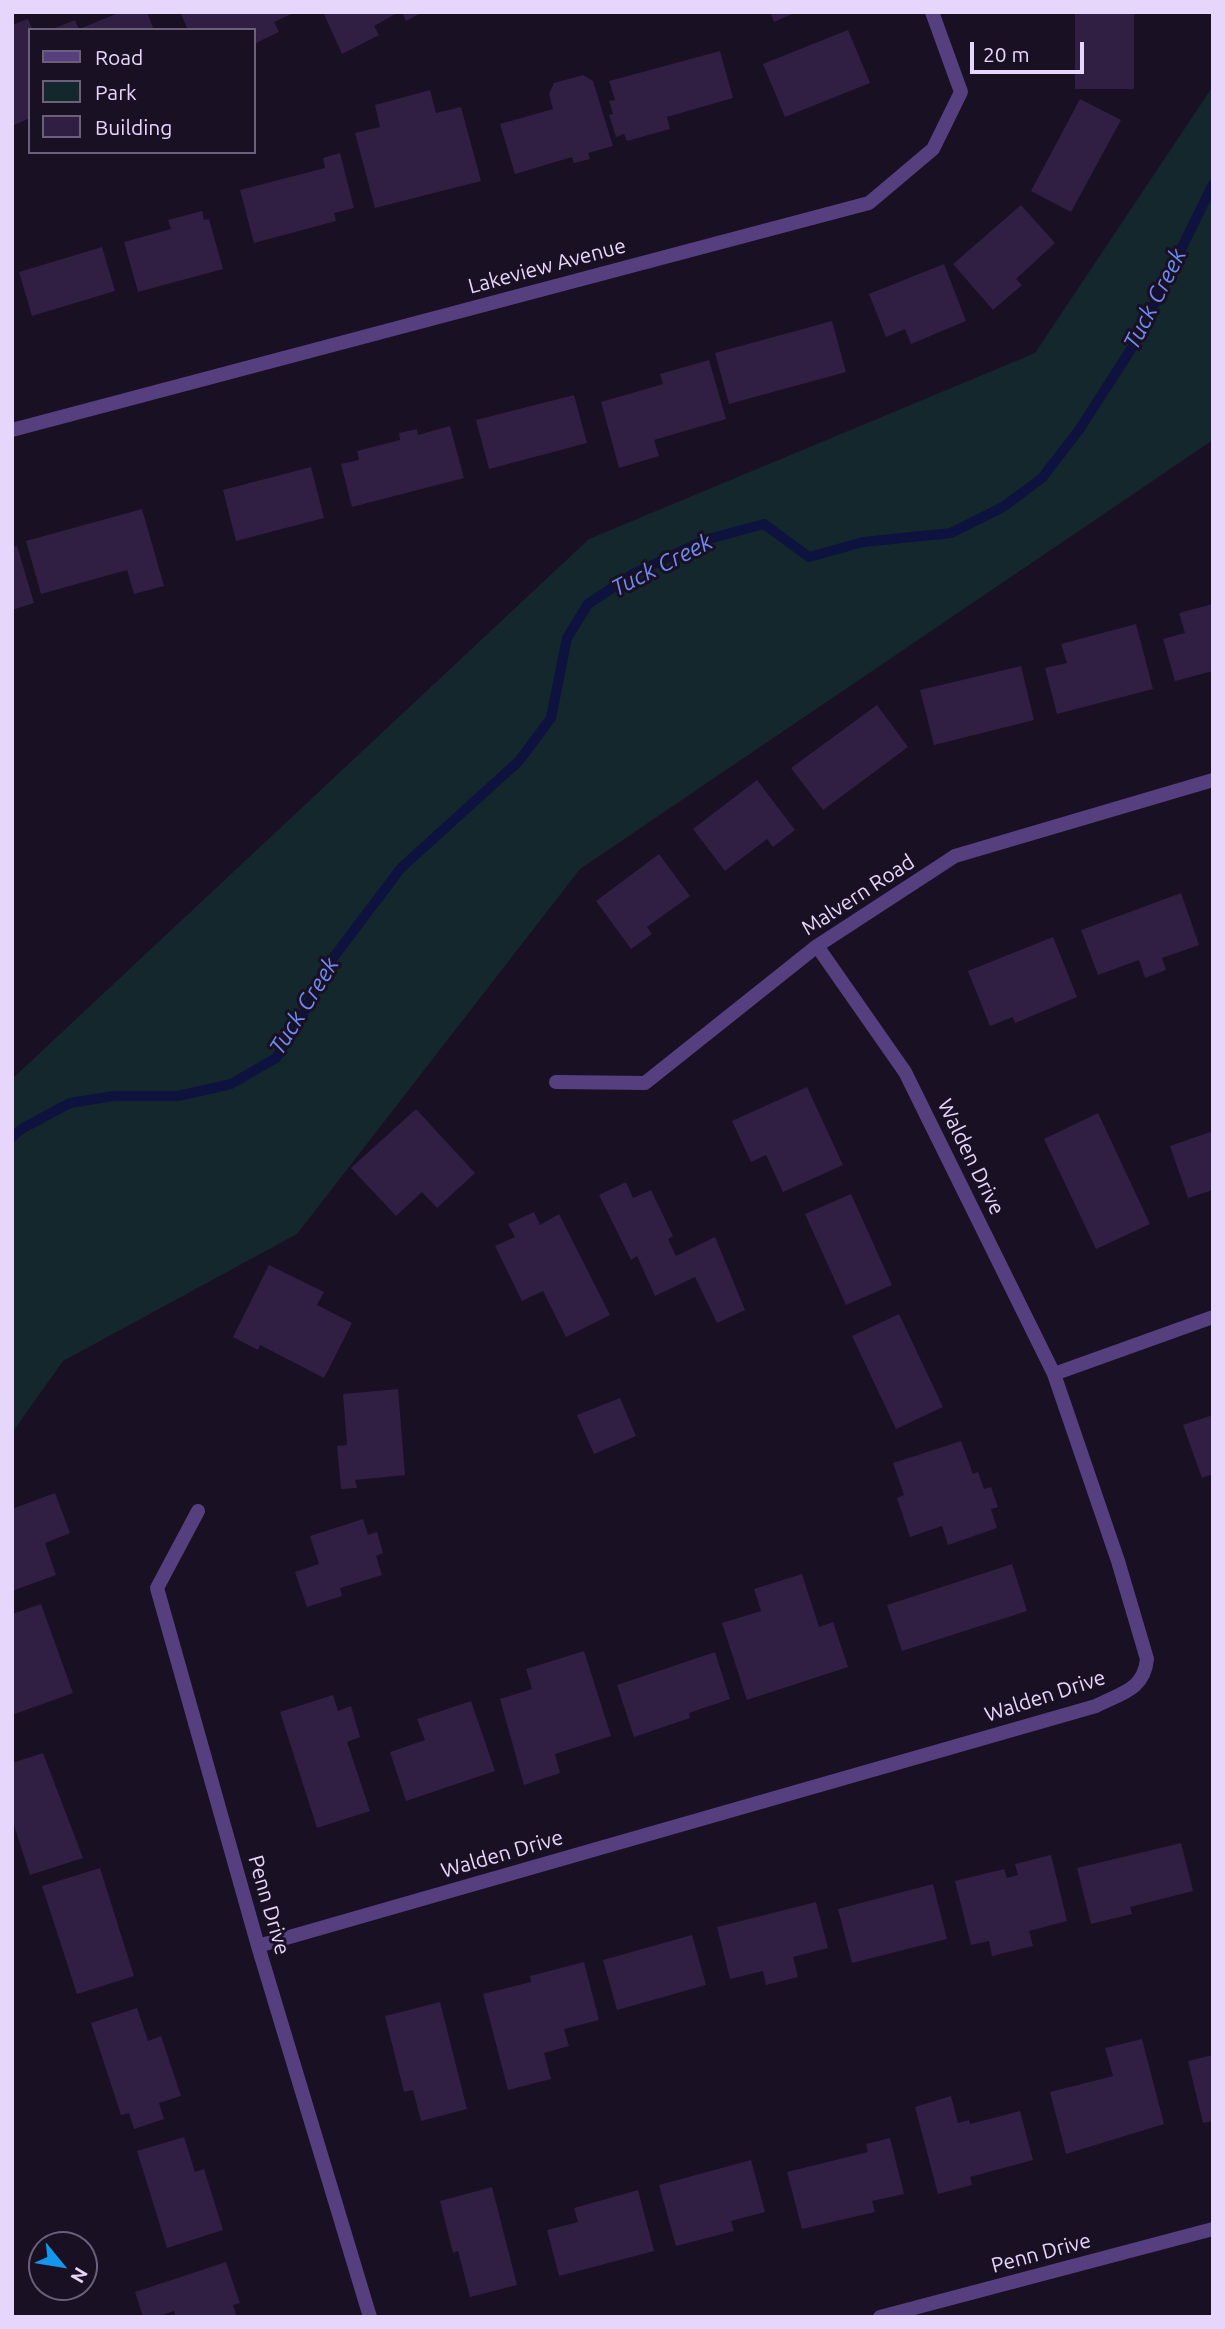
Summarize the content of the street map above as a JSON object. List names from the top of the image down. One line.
{"streets":{"street":["Lakeview Avenue","Malvern Road","Walden Drive","Penn Drive"]},"crossings":[["Malvern Road","Walden Drive"],["Walden Drive","Penn Drive"]],"water":["Tuck Creek"],"legend":["Road","Park","Building"],"scale_bar":"20 m","north":"bottom right"}
